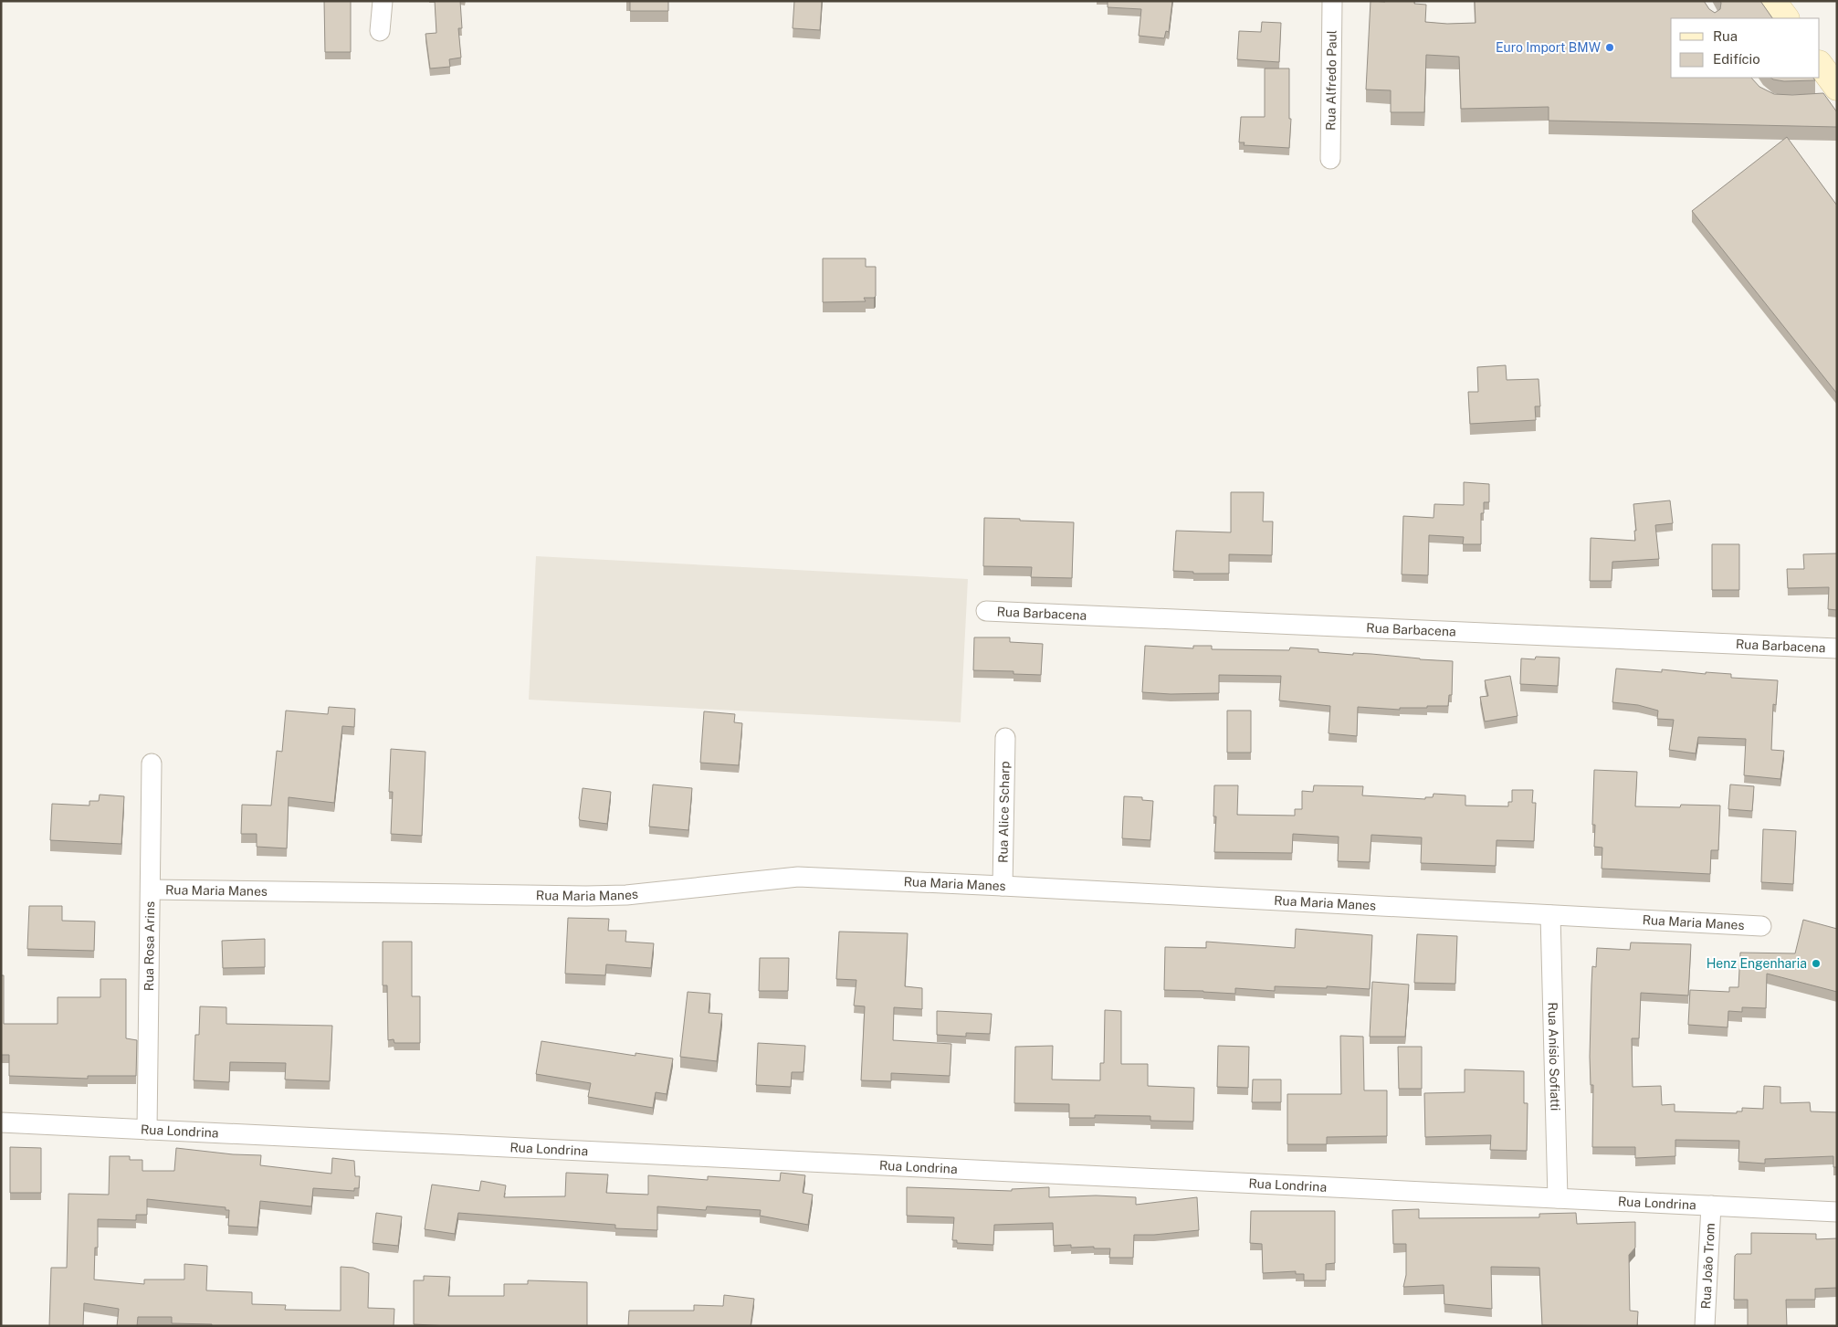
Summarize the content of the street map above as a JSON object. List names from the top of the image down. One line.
{"streets":{"street":["Rua Alfredo Paul","Rua Barbacena","Rua Alice Scharp","Rua Maria Manes","Rua Rosa Arins","Rua Anísio Sofiatti","Rua Londrina","Rua João Trom"]},"crossings":[["Rua Alice Scharp","Rua Maria Manes"],["Rua Maria Manes","Rua Rosa Arins"],["Rua Maria Manes","Rua Anísio Sofiatti"],["Rua Rosa Arins","Rua Londrina"],["Rua Anísio Sofiatti","Rua Londrina"],["Rua Londrina","Rua João Trom"]],"places":["Euro Import BMW","Henz Engenharia"],"legend":["Rua","Edifício"]}
